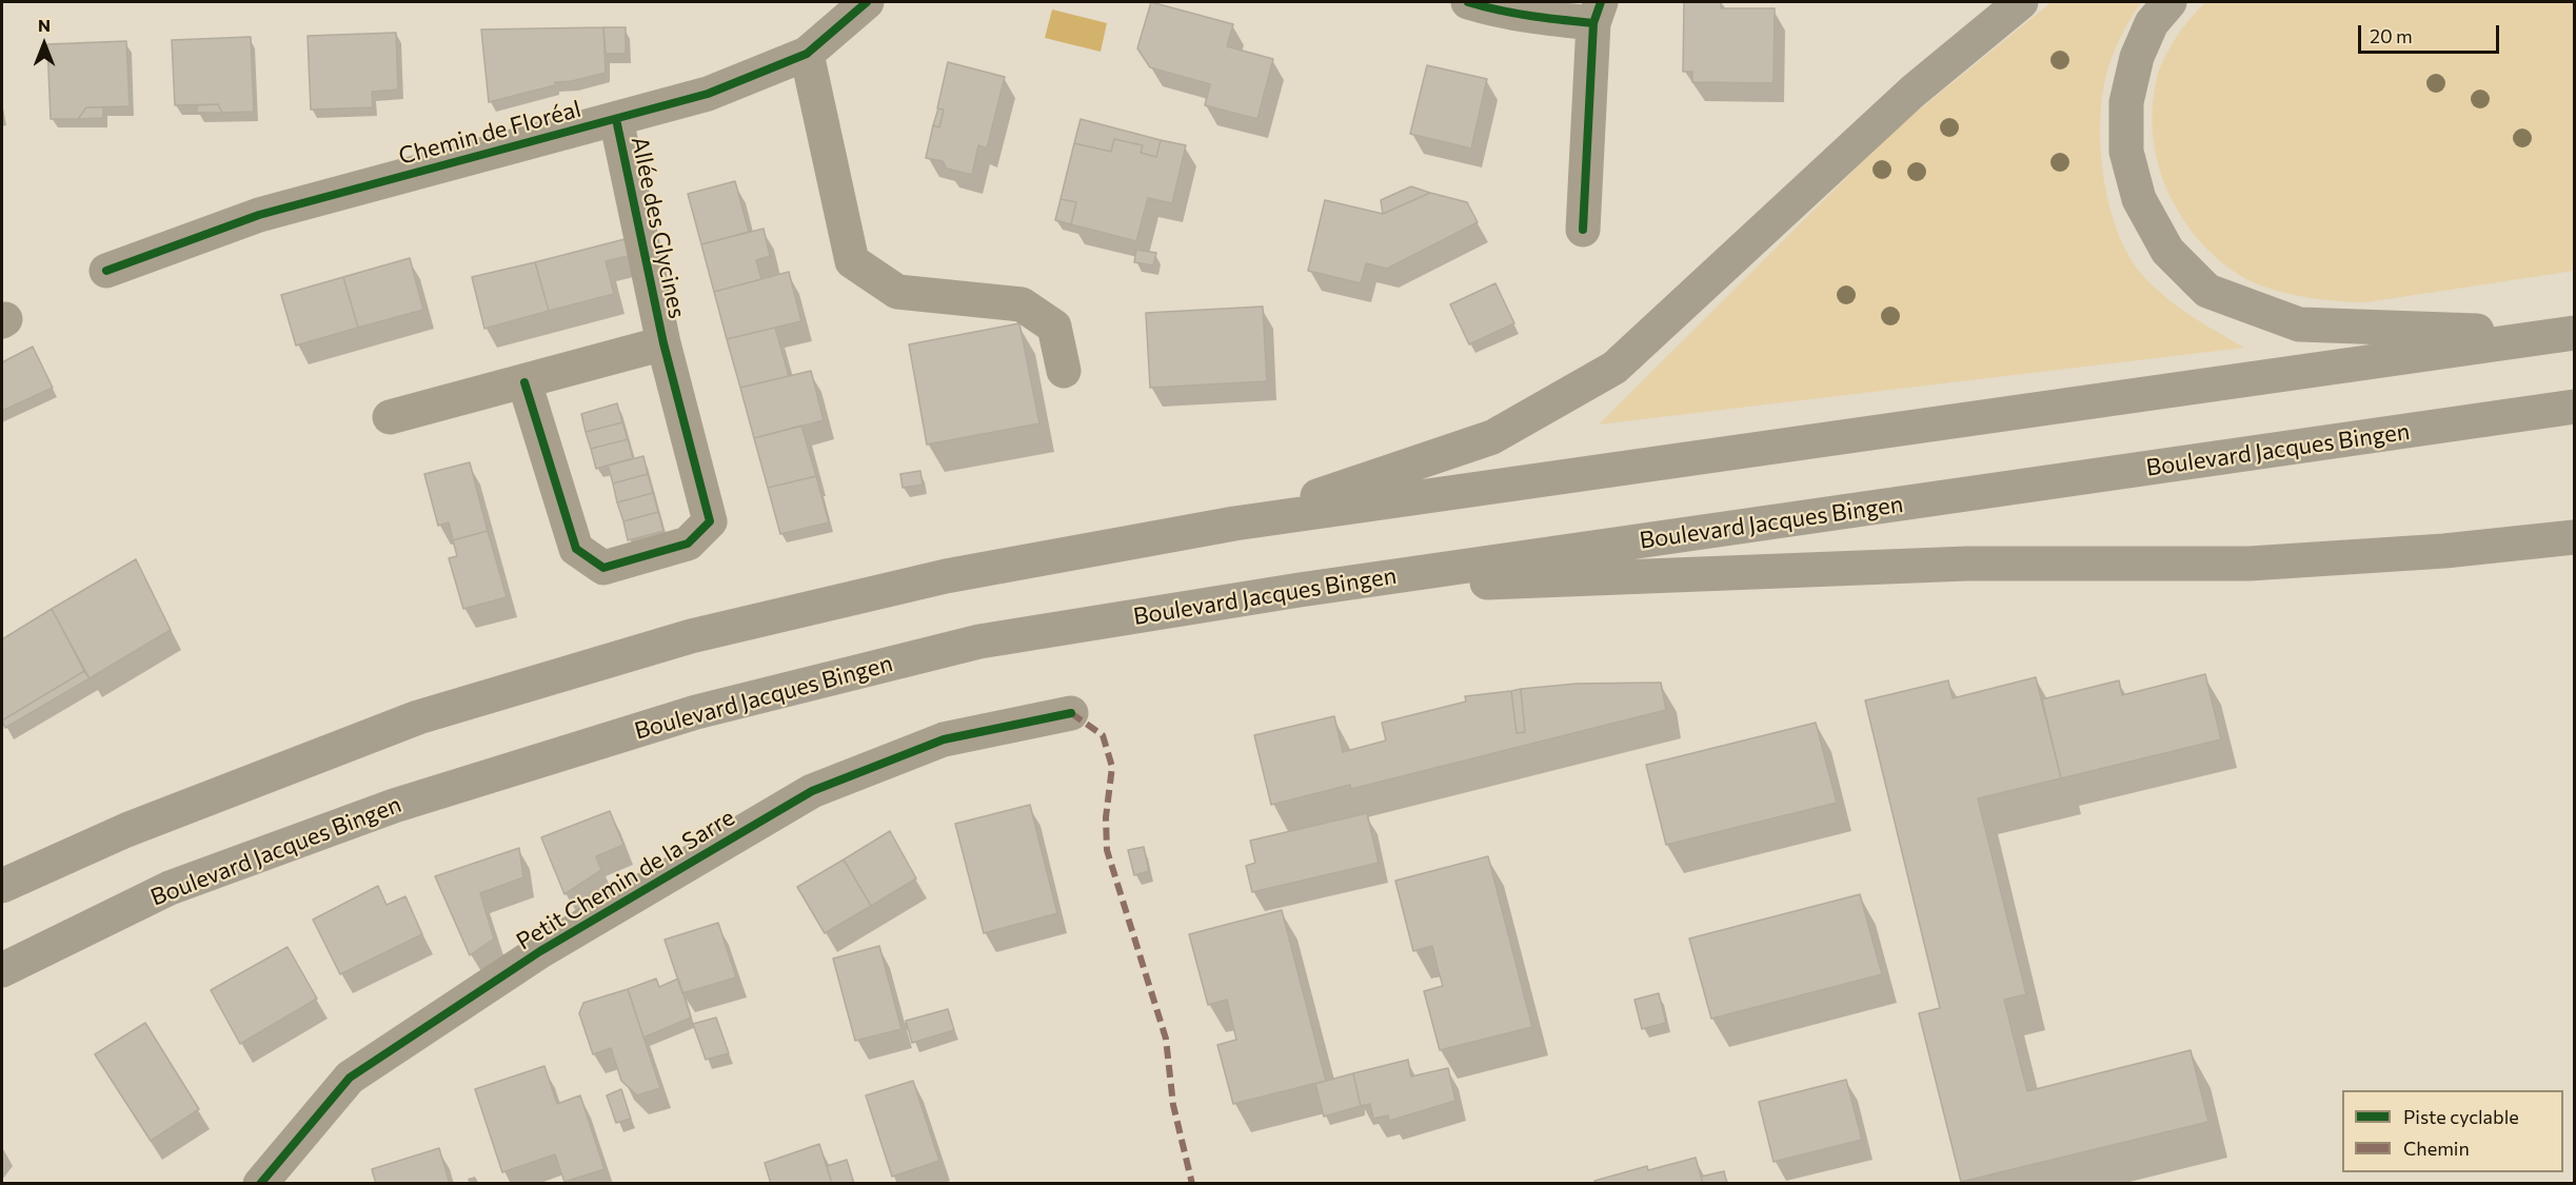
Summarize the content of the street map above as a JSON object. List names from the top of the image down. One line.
{"streets":{"highway":["Boulevard Jacques Bingen"],"street":["Chemin de Floréal","Allée des Glycines","Petit Chemin de la Sarre"]},"crossings":[["Chemin de Floréal","Allée des Glycines"]],"legend":["Piste cyclable","Chemin"],"scale_bar":"20 m","north":"top"}
